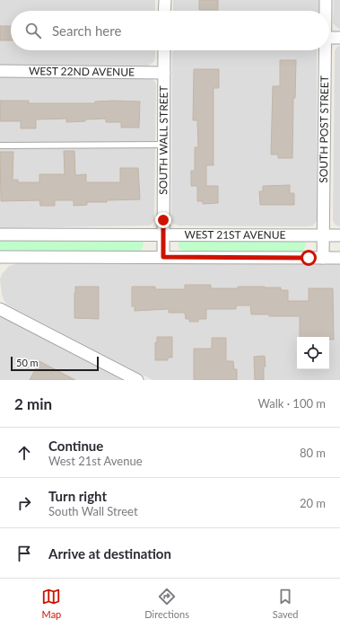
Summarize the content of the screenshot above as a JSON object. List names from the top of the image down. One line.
{"streets":{"street":["WEST 22ND AVENUE","SOUTH POST STREET","SOUTH WALL STREET","WEST 21ST AVENUE"]},"crossings":[["WEST 22ND AVENUE","SOUTH WALL STREET"],["SOUTH POST STREET","WEST 21ST AVENUE"],["SOUTH WALL STREET","WEST 21ST AVENUE"]],"scale_bar":"50 m","page":{"search":"Search here","scale":"50 m","heading":["2 min","Walk · 100 m"],"list":[["Continue","West 21st Avenue","80 m"],["Turn right","South Wall Street","20 m"],"Arrive at destination"],"nav":["Map","Directions","Saved"]}}
